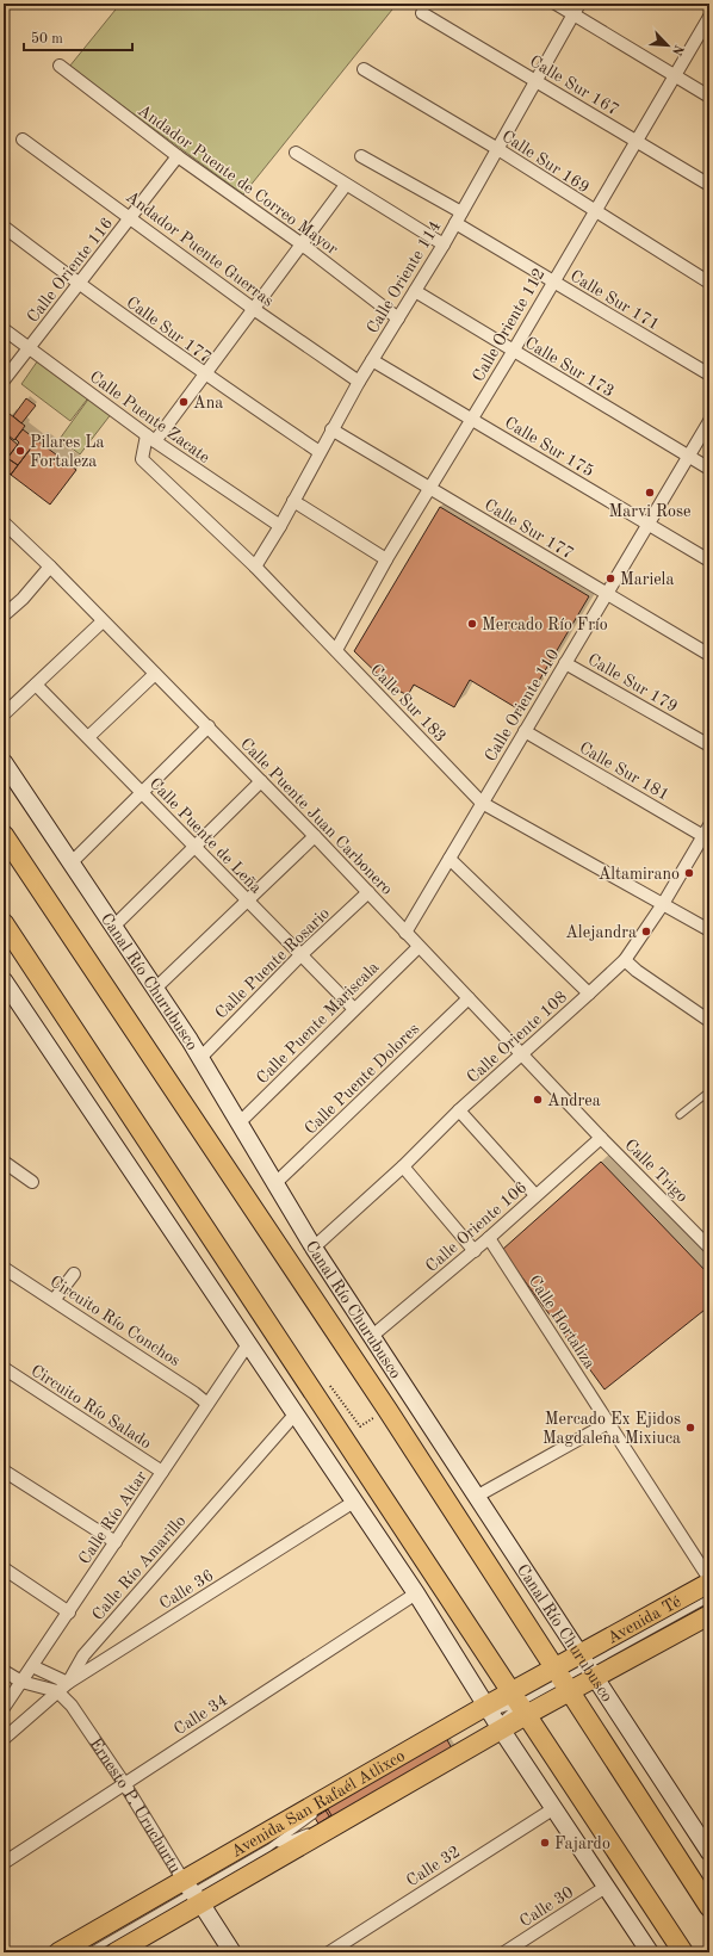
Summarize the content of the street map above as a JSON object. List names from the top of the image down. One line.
{"streets":{"main road":["Canal Río Churubusco","Avenida Té","Avenida San Rafaél Atlixco"],"street":["Calle Sur 167","Calle Sur 169","Andador Puente de Correo Mayor","Andador Puente Guerras","Calle Oriente 116","Calle Oriente 114","Calle Sur 171","Calle Oriente 112","Calle Sur 177","Calle Sur 173","Calle Puente Zacate","Calle Sur 175","Calle Sur 179","Calle Sur 183","Calle Oriente 110","Calle Sur 181","Calle Puente Juan Carbonero","Calle Puente de Leña","Calle Puente Rosario","Calle Puente Mariscala","Calle Oriente 108","Calle Puente Dolores","Calle Trigo","Calle Oriente 106","Circuito Río Conchos","Calle Hortaliza","Circuito Río Salado","Calle Río Altar","Calle Río Amarillo","Calle 36","Calle 34","Ernesto P. Uruchurtu","Calle 32","Calle 30"]},"crossings":[["Calle Sur 167","Calle Oriente 114"],["Calle Sur 167","Calle Oriente 112"],["Calle Sur 169","Calle Oriente 114"],["Calle Sur 169","Calle Oriente 112"],["Andador Puente de Correo Mayor","Calle Oriente 116"],["Andador Puente de Correo Mayor","Calle Oriente 114"],["Andador Puente Guerras","Calle Oriente 116"],["Andador Puente Guerras","Calle Oriente 114"],["Calle Oriente 116","Calle Sur 177"],["Calle Oriente 116","Calle Puente Zacate"],["Calle Oriente 114","Calle Sur 171"],["Calle Oriente 114","Calle Sur 177"],["Calle Oriente 114","Calle Sur 173"],["Calle Oriente 114","Calle Puente Zacate"],["Calle Oriente 114","Calle Sur 175"],["Calle Oriente 114","Calle Sur 183"],["Calle Sur 171","Calle Oriente 112"],["Calle Oriente 112","Calle Sur 177"],["Calle Oriente 112","Calle Sur 173"],["Calle Oriente 112","Calle Sur 175"],["Calle Oriente 112","Calle Sur 183"],["Calle Sur 177","Calle Oriente 110"],["Calle Sur 173","Calle Oriente 110"],["Calle Puente Zacate","Calle Sur 183"],["Calle Sur 175","Calle Oriente 110"],["Calle Sur 179","Calle Oriente 110"],["Calle Sur 183","Calle Oriente 110"],["Calle Sur 183","Calle Oriente 108"],["Calle Oriente 110","Calle Sur 181"],["Calle Oriente 110","Calle Puente Juan Carbonero"],["Calle Sur 181","Calle Oriente 108"],["Calle Puente Juan Carbonero","Calle Puente Rosario"],["Calle Puente Juan Carbonero","Calle Puente Mariscala"],["Calle Puente Juan Carbonero","Calle Oriente 108"],["Calle Puente Juan Carbonero","Calle Puente Dolores"],["Calle Puente Juan Carbonero","Calle Trigo"],["Calle Puente Juan Carbonero","Calle Oriente 106"],["Calle Puente de Leña","Calle Puente Rosario"],["Calle Puente de Leña","Calle Puente Mariscala"],["Calle Puente Rosario","Canal Río Churubusco"],["Canal Río Churubusco","Calle Puente Mariscala"],["Canal Río Churubusco","Calle Oriente 108"],["Canal Río Churubusco","Calle Puente Dolores"],["Canal Río Churubusco","Calle Oriente 106"],["Canal Río Churubusco","Avenida Té"],["Canal Río Churubusco","Avenida San Rafaél Atlixco"],["Calle Trigo","Calle Oriente 106"],["Calle Oriente 106","Calle Hortaliza"],["Circuito Río Conchos","Calle Río Altar"],["Circuito Río Salado","Calle Río Altar"],["Calle Río Amarillo","Calle 36"],["Calle Río Amarillo","Ernesto P. Uruchurtu"],["Avenida Té","Avenida San Rafaél Atlixco"],["Calle 34","Ernesto P. Uruchurtu"],["Avenida San Rafaél Atlixco","Ernesto P. Uruchurtu"]],"places":["Ana","Pilares La Fortaleza","Marvi Rose","Mariela","Mercado Río Frío","Altamirano","Alejandra","Andrea","Mercado Ex Ejidos Magdalena Mixiuca","Fajardo"],"scale_bar":"50 m","north":"bottom right"}
